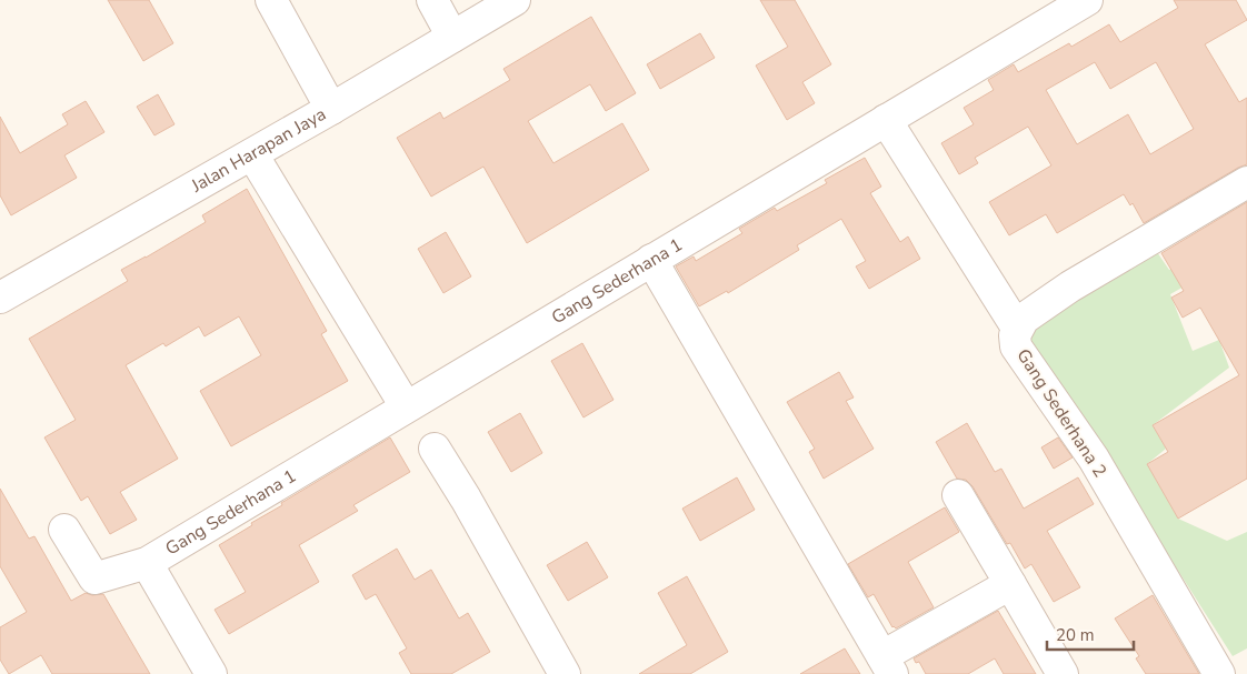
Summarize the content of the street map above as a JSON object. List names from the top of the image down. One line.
{"streets":{"street":["Jalan Harapan Jaya","Gang Sederhana 1","Gang Sederhana 2"]},"scale_bar":"20 m"}
